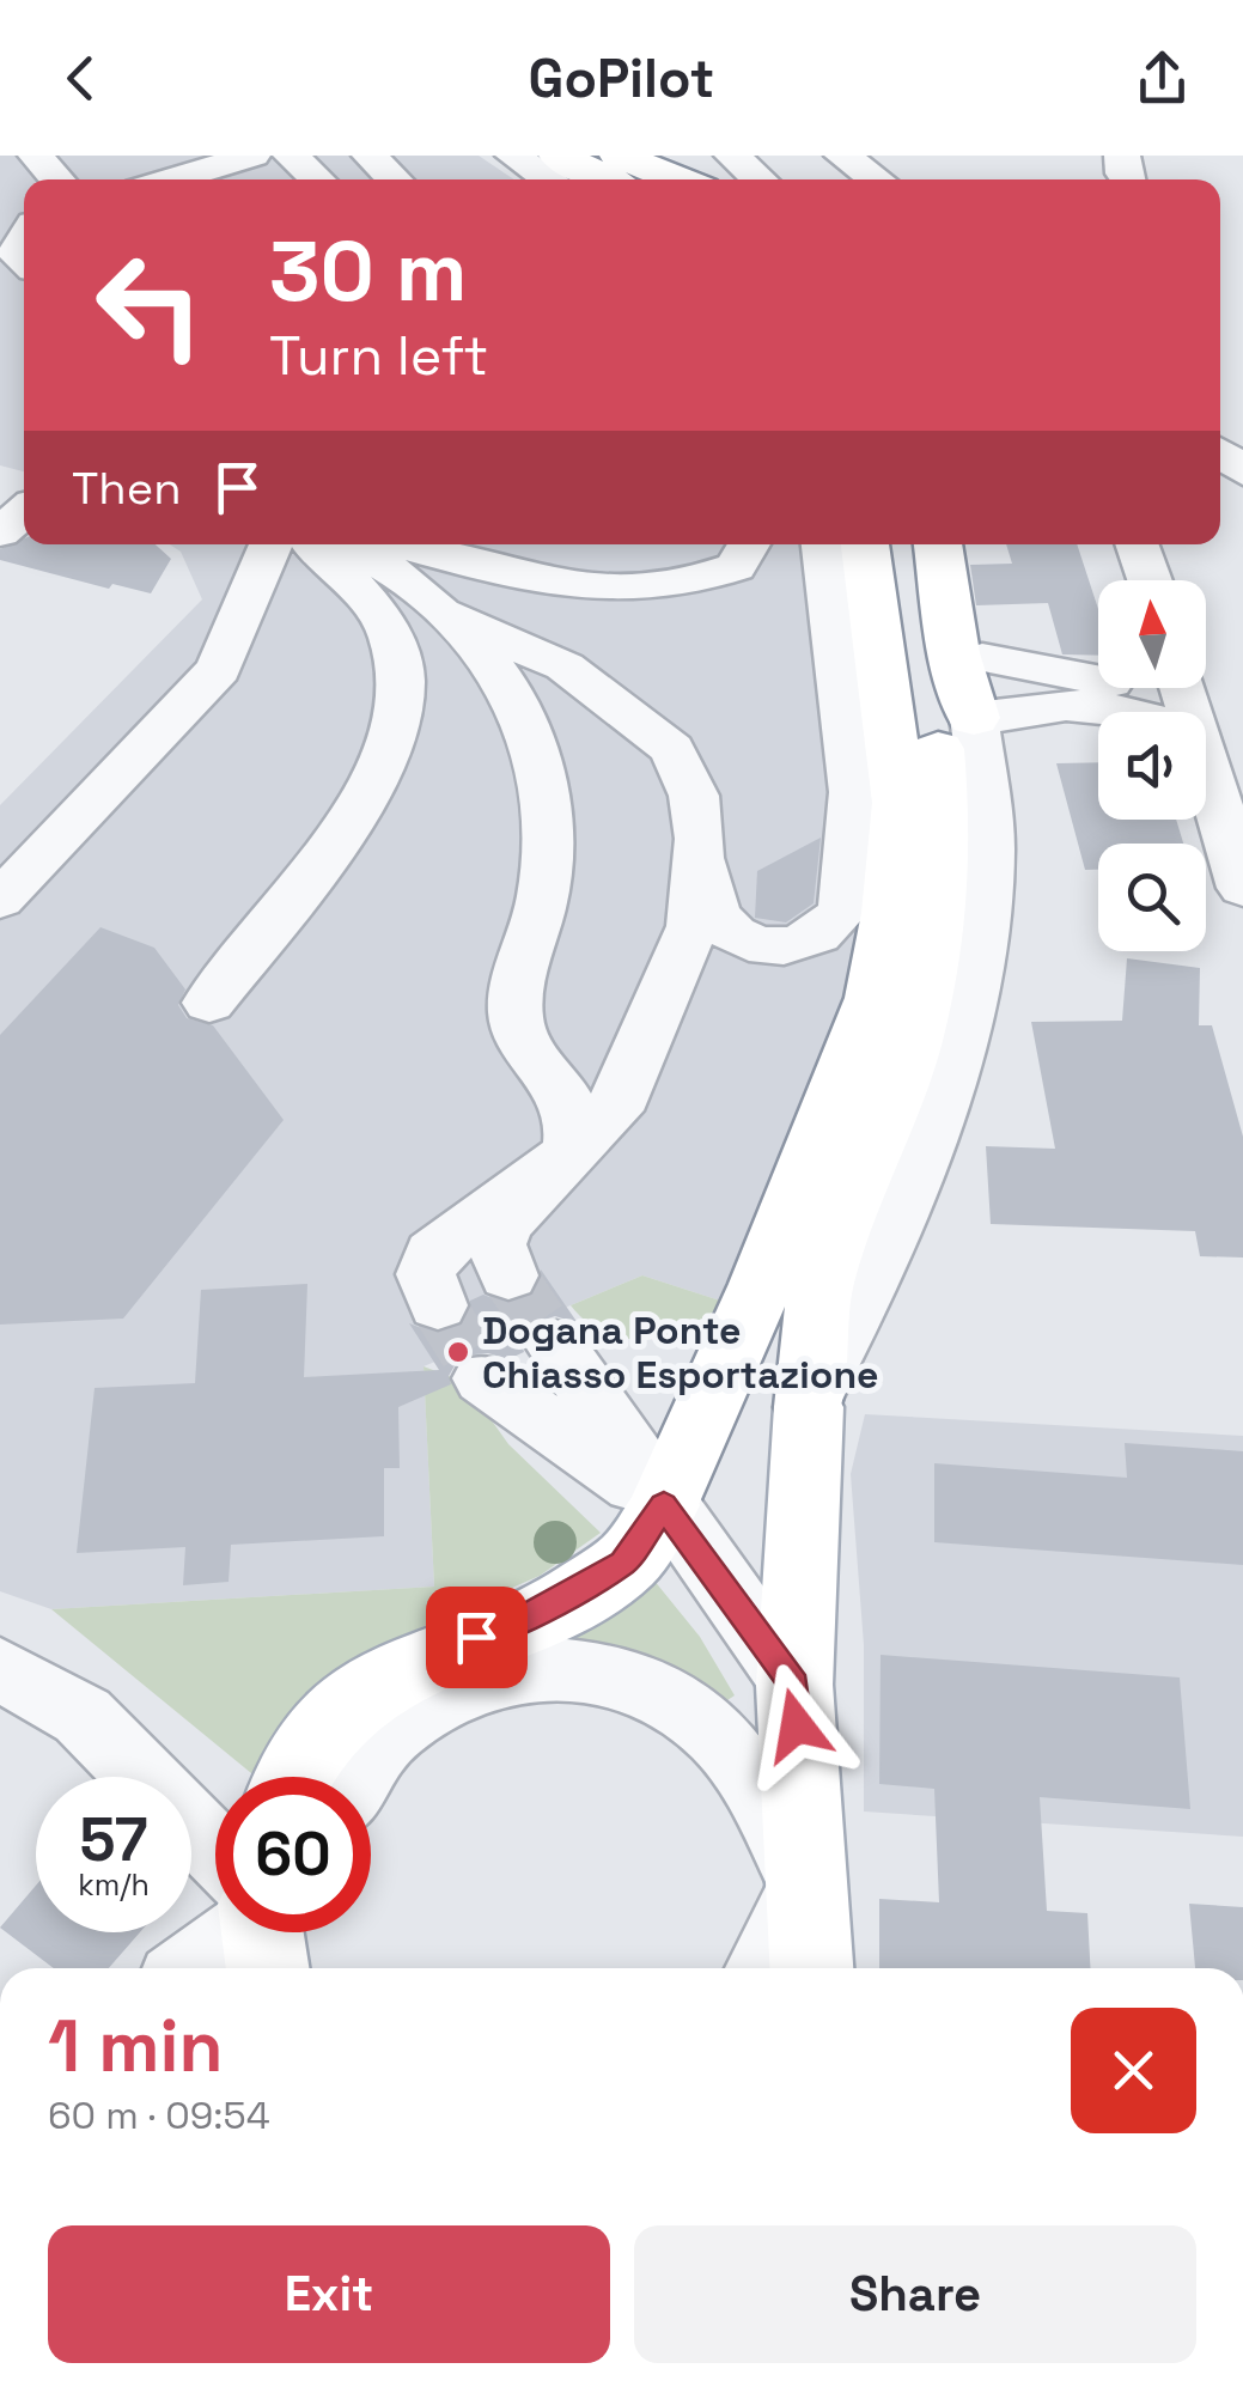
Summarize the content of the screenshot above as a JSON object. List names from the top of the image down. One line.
{"places":["Dogana Ponte Chiasso Esportazione"],"north":"top","page":{"header":"GoPilot","turn":["30 m","Turn left"],"then":"Then","speed":"57 km/h","limit":"60","heading":["1 min","60 m · 09:54"],"buttons":["Exit","Share"]}}
